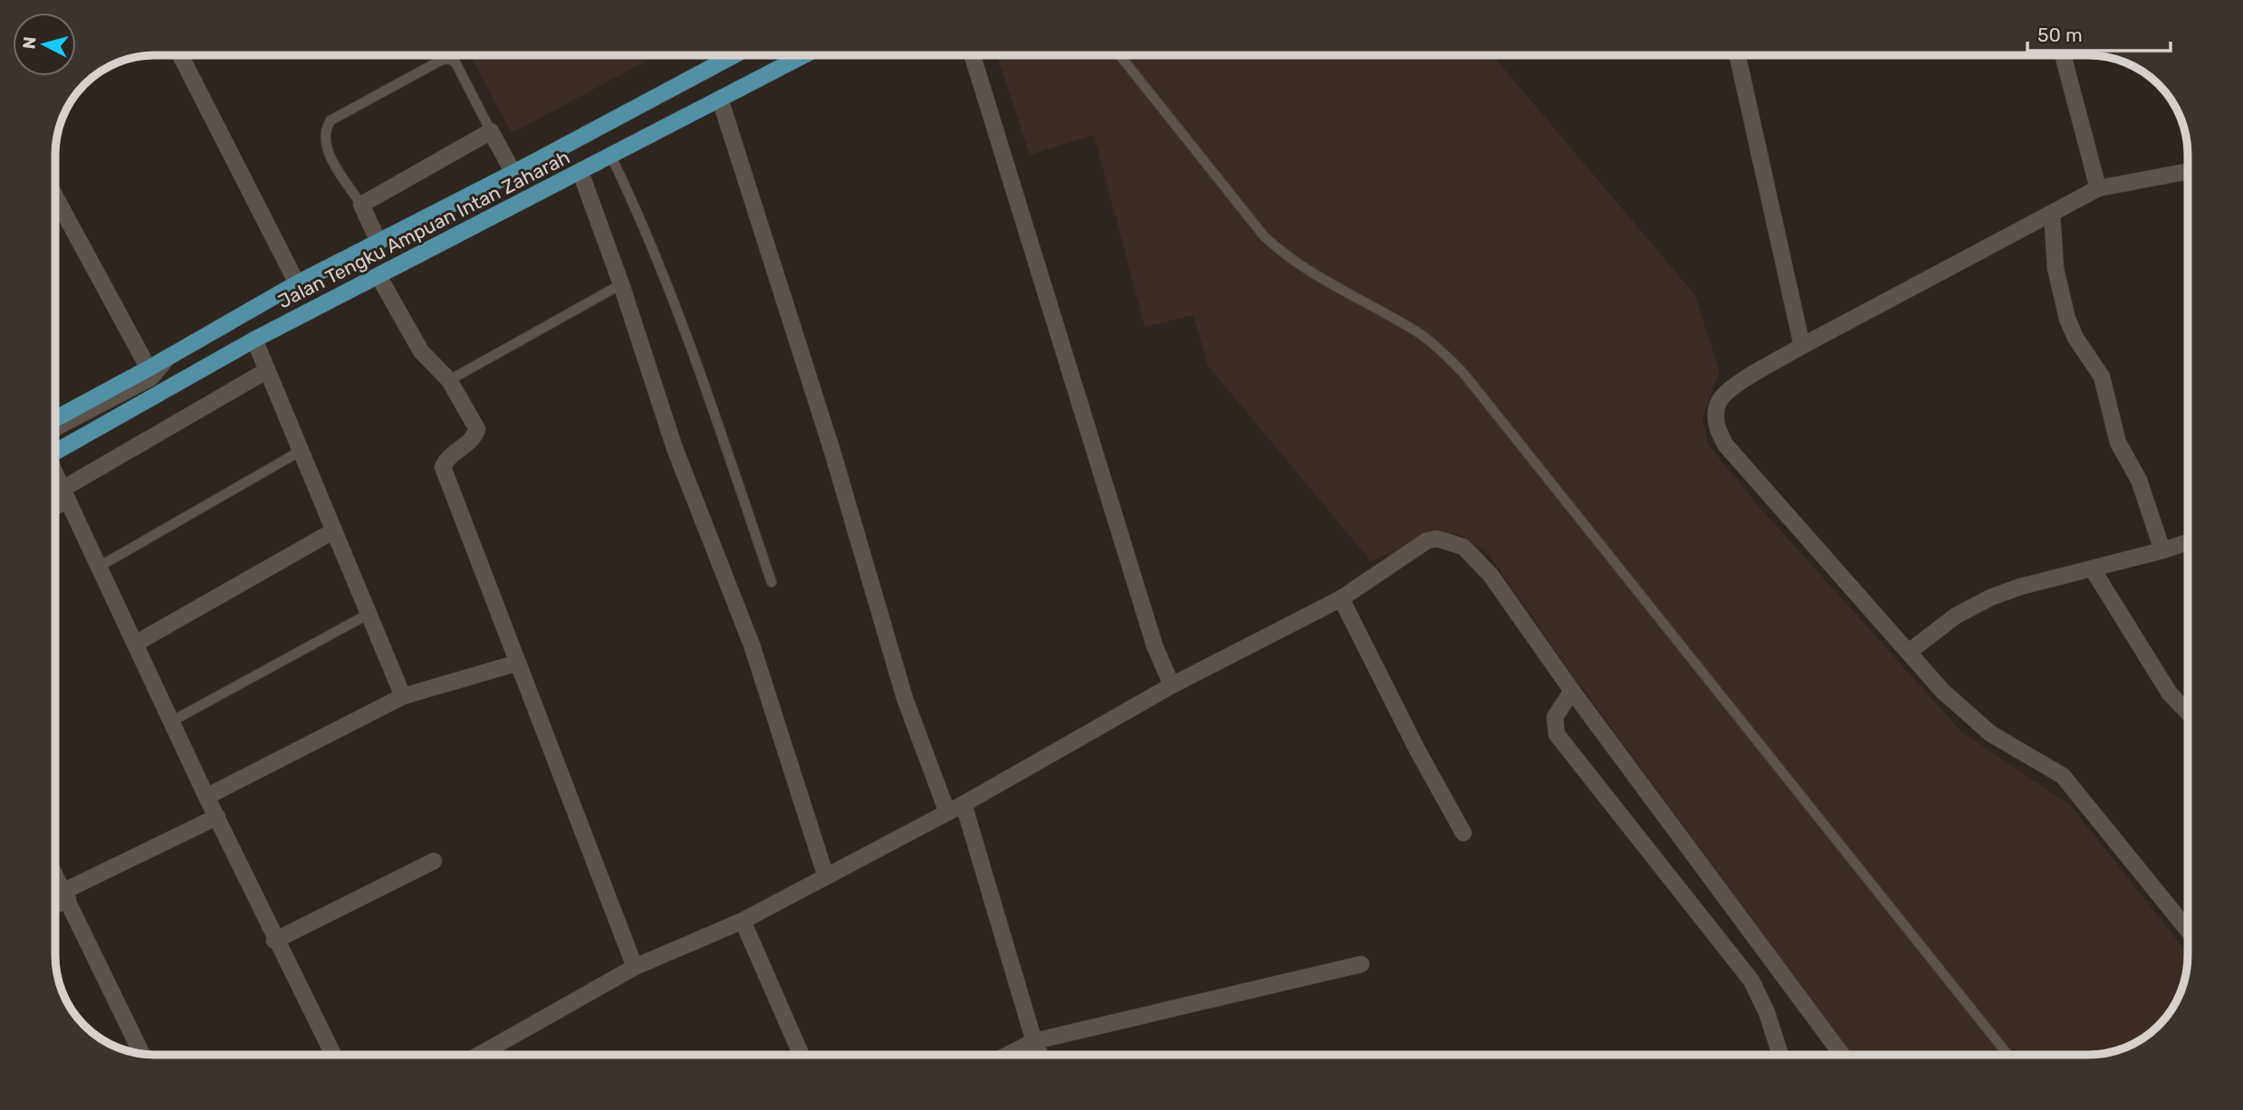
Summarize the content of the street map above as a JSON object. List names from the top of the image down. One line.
{"streets":{"main road":["Jalan Tengku Ampuan Intan Zaharah"]},"scale_bar":"50 m","north":"left"}
